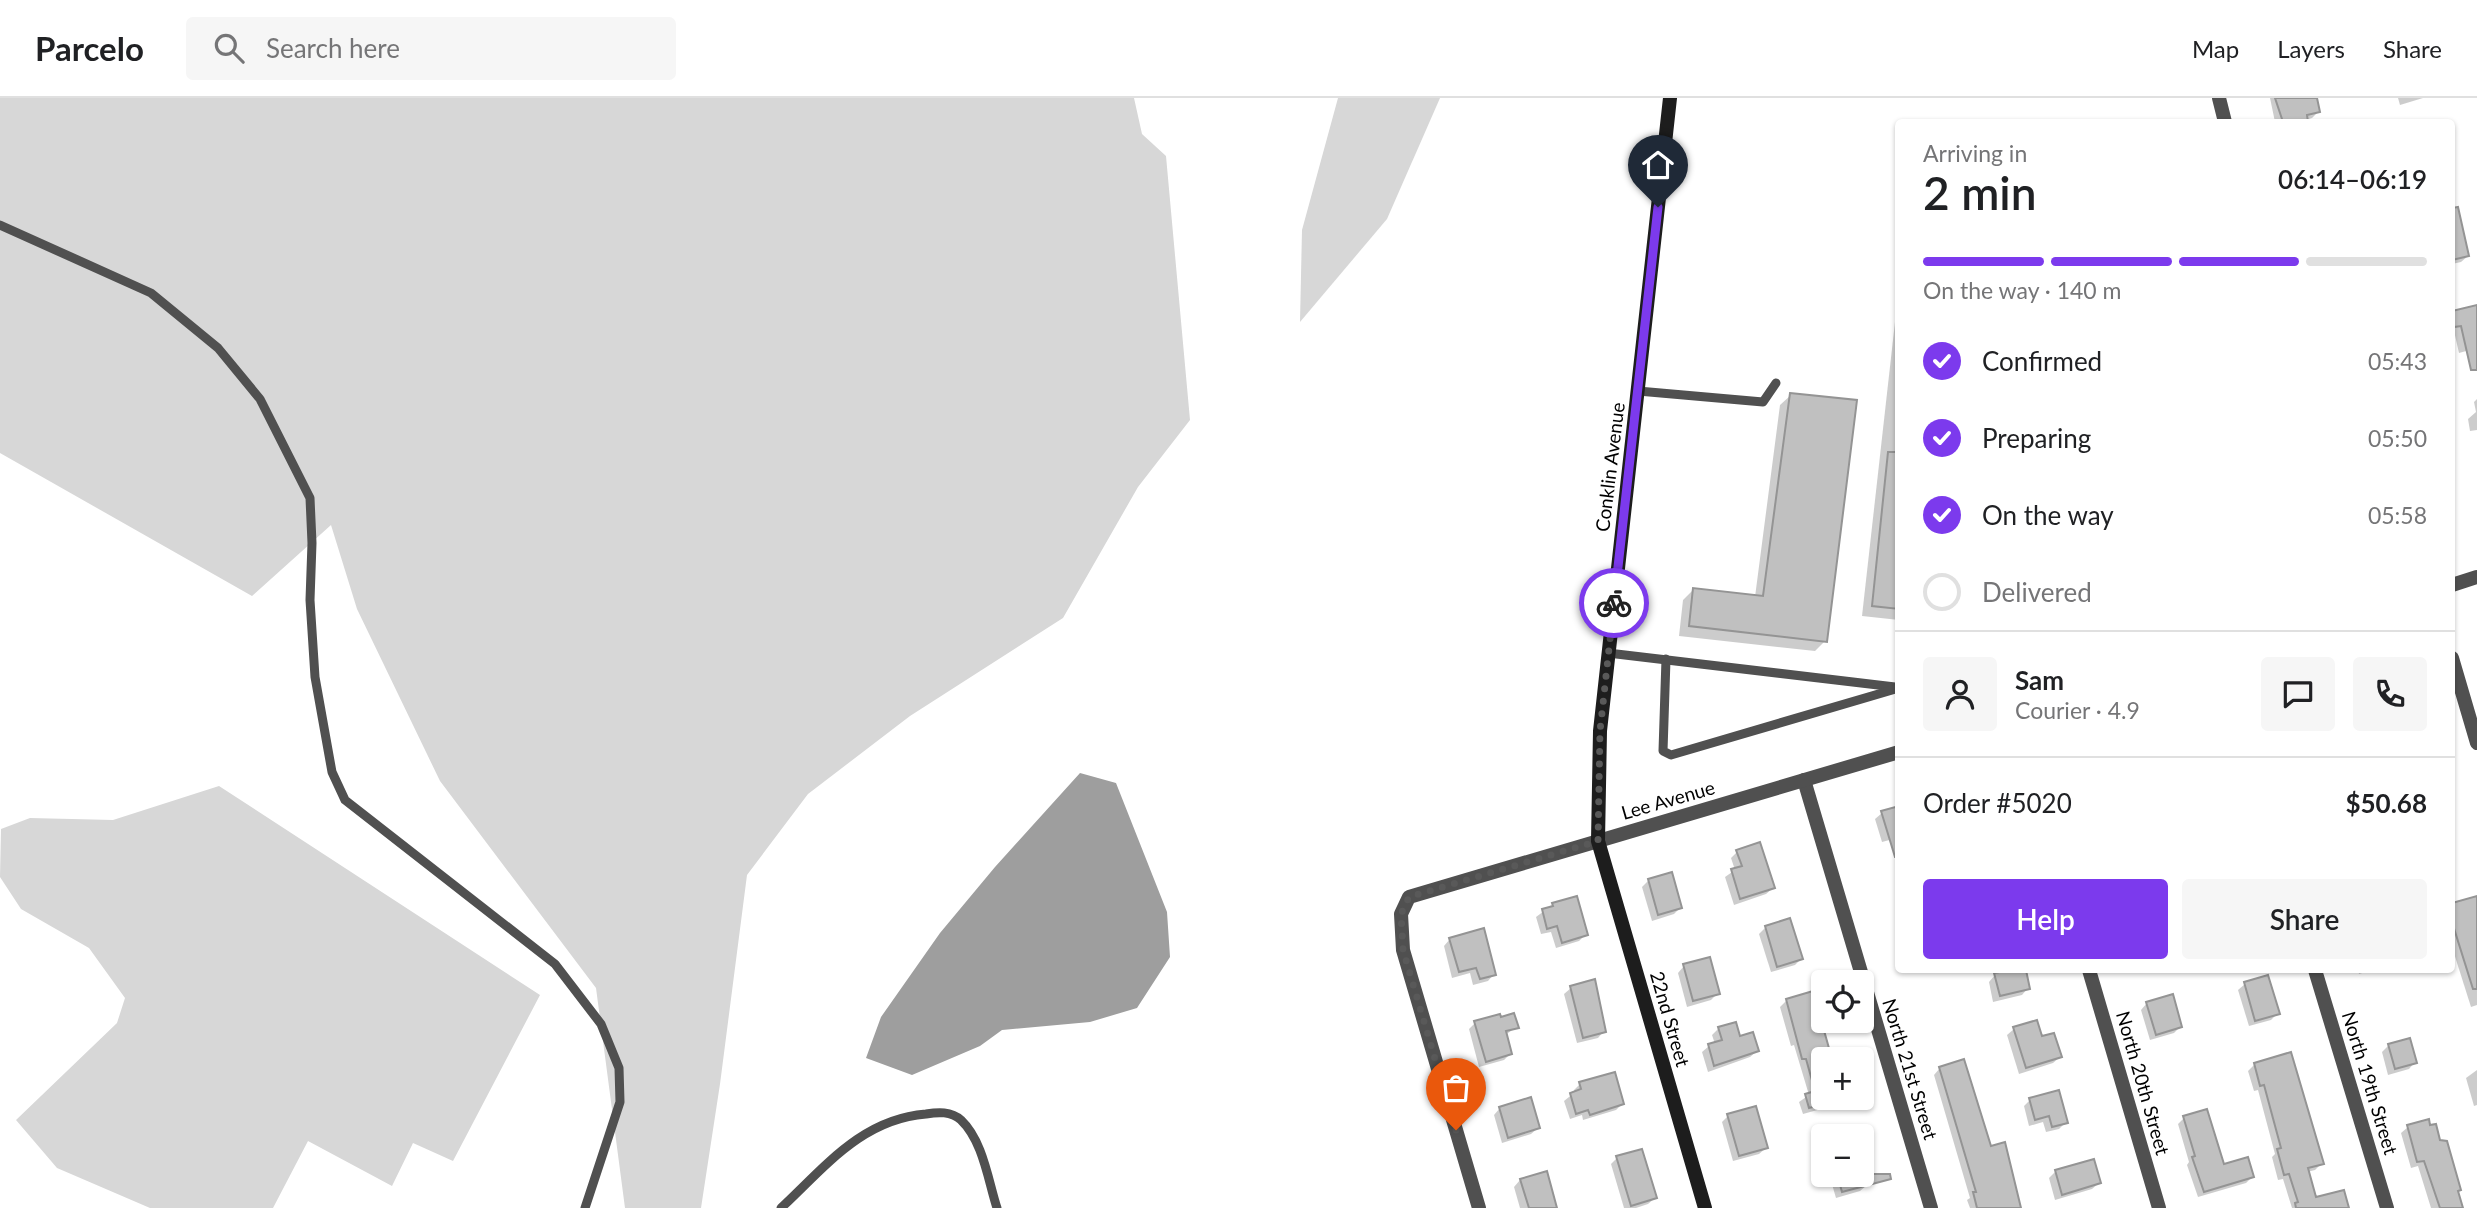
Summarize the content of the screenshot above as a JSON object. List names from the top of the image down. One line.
{"streets":{"street":["Conklin Avenue","Lee Avenue","22nd Street","North 21st Street","North 20th Street","North 19th Street"]},"crossings":[["Conklin Avenue","Lee Avenue"],["Conklin Avenue","22nd Street"],["Lee Avenue","22nd Street"],["Lee Avenue","North 21st Street"]],"page":{"header":"Parcelo","search":"Search here","nav":["Map","Layers","Share"],"heading":["2 min","Arriving in","06:14–06:19"],"panel":["Sam","Courier · 4.9","Order #5020","$50.68"],"bar":"On the way · 140 m","list":[["Confirmed","05:43"],["Preparing","05:50"],["On the way","05:58"],"Delivered"],"buttons":["Help","Share"],"map_buttons":["+","−"]}}
